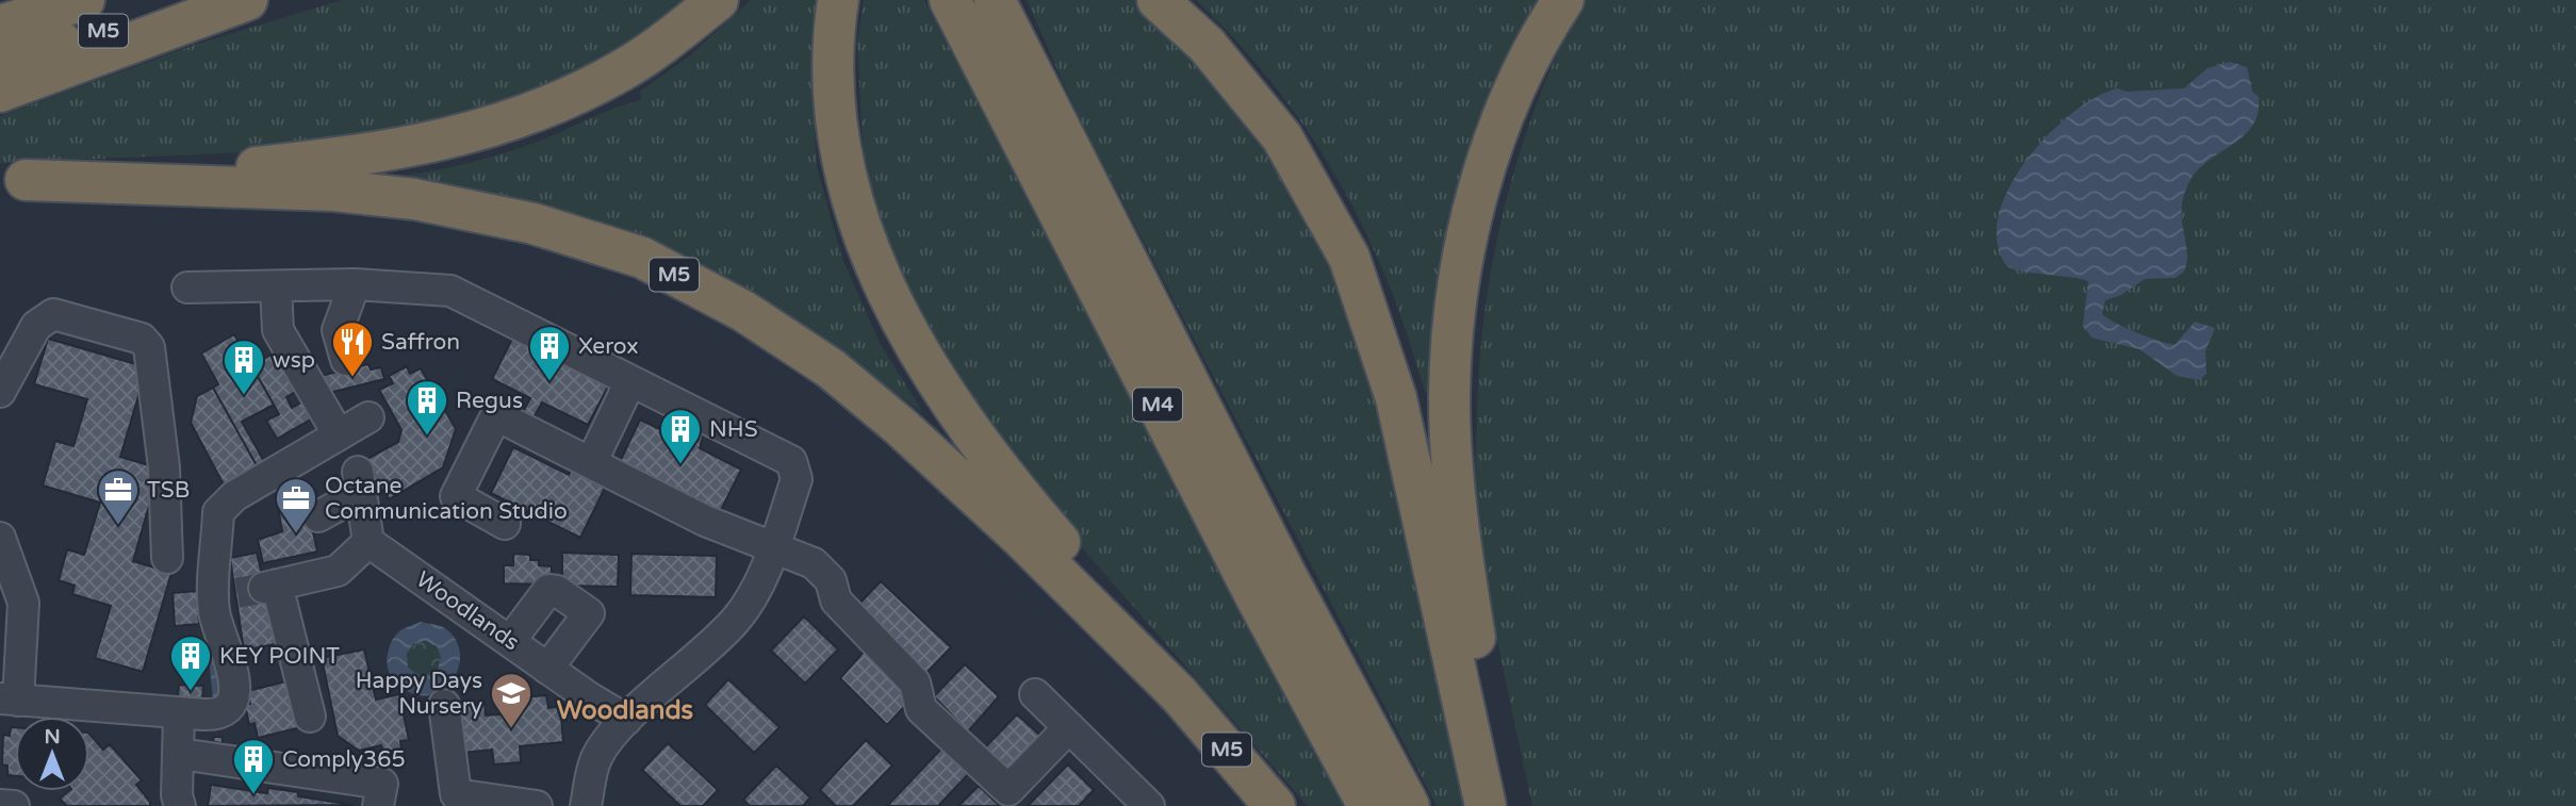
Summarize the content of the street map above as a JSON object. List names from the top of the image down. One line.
{"streets":{"highway":["M5","M4"],"street":["Woodlands"]},"districts":["Woodlands"],"places":{"restaurant":["Saffron"],"building":["Xerox","wsp","Regus","NHS","KEY POINT","Comply365"],"office":["TSB","Octane Communication Studio"],"school or university":["Happy Days Nursery"]},"north":"top"}
